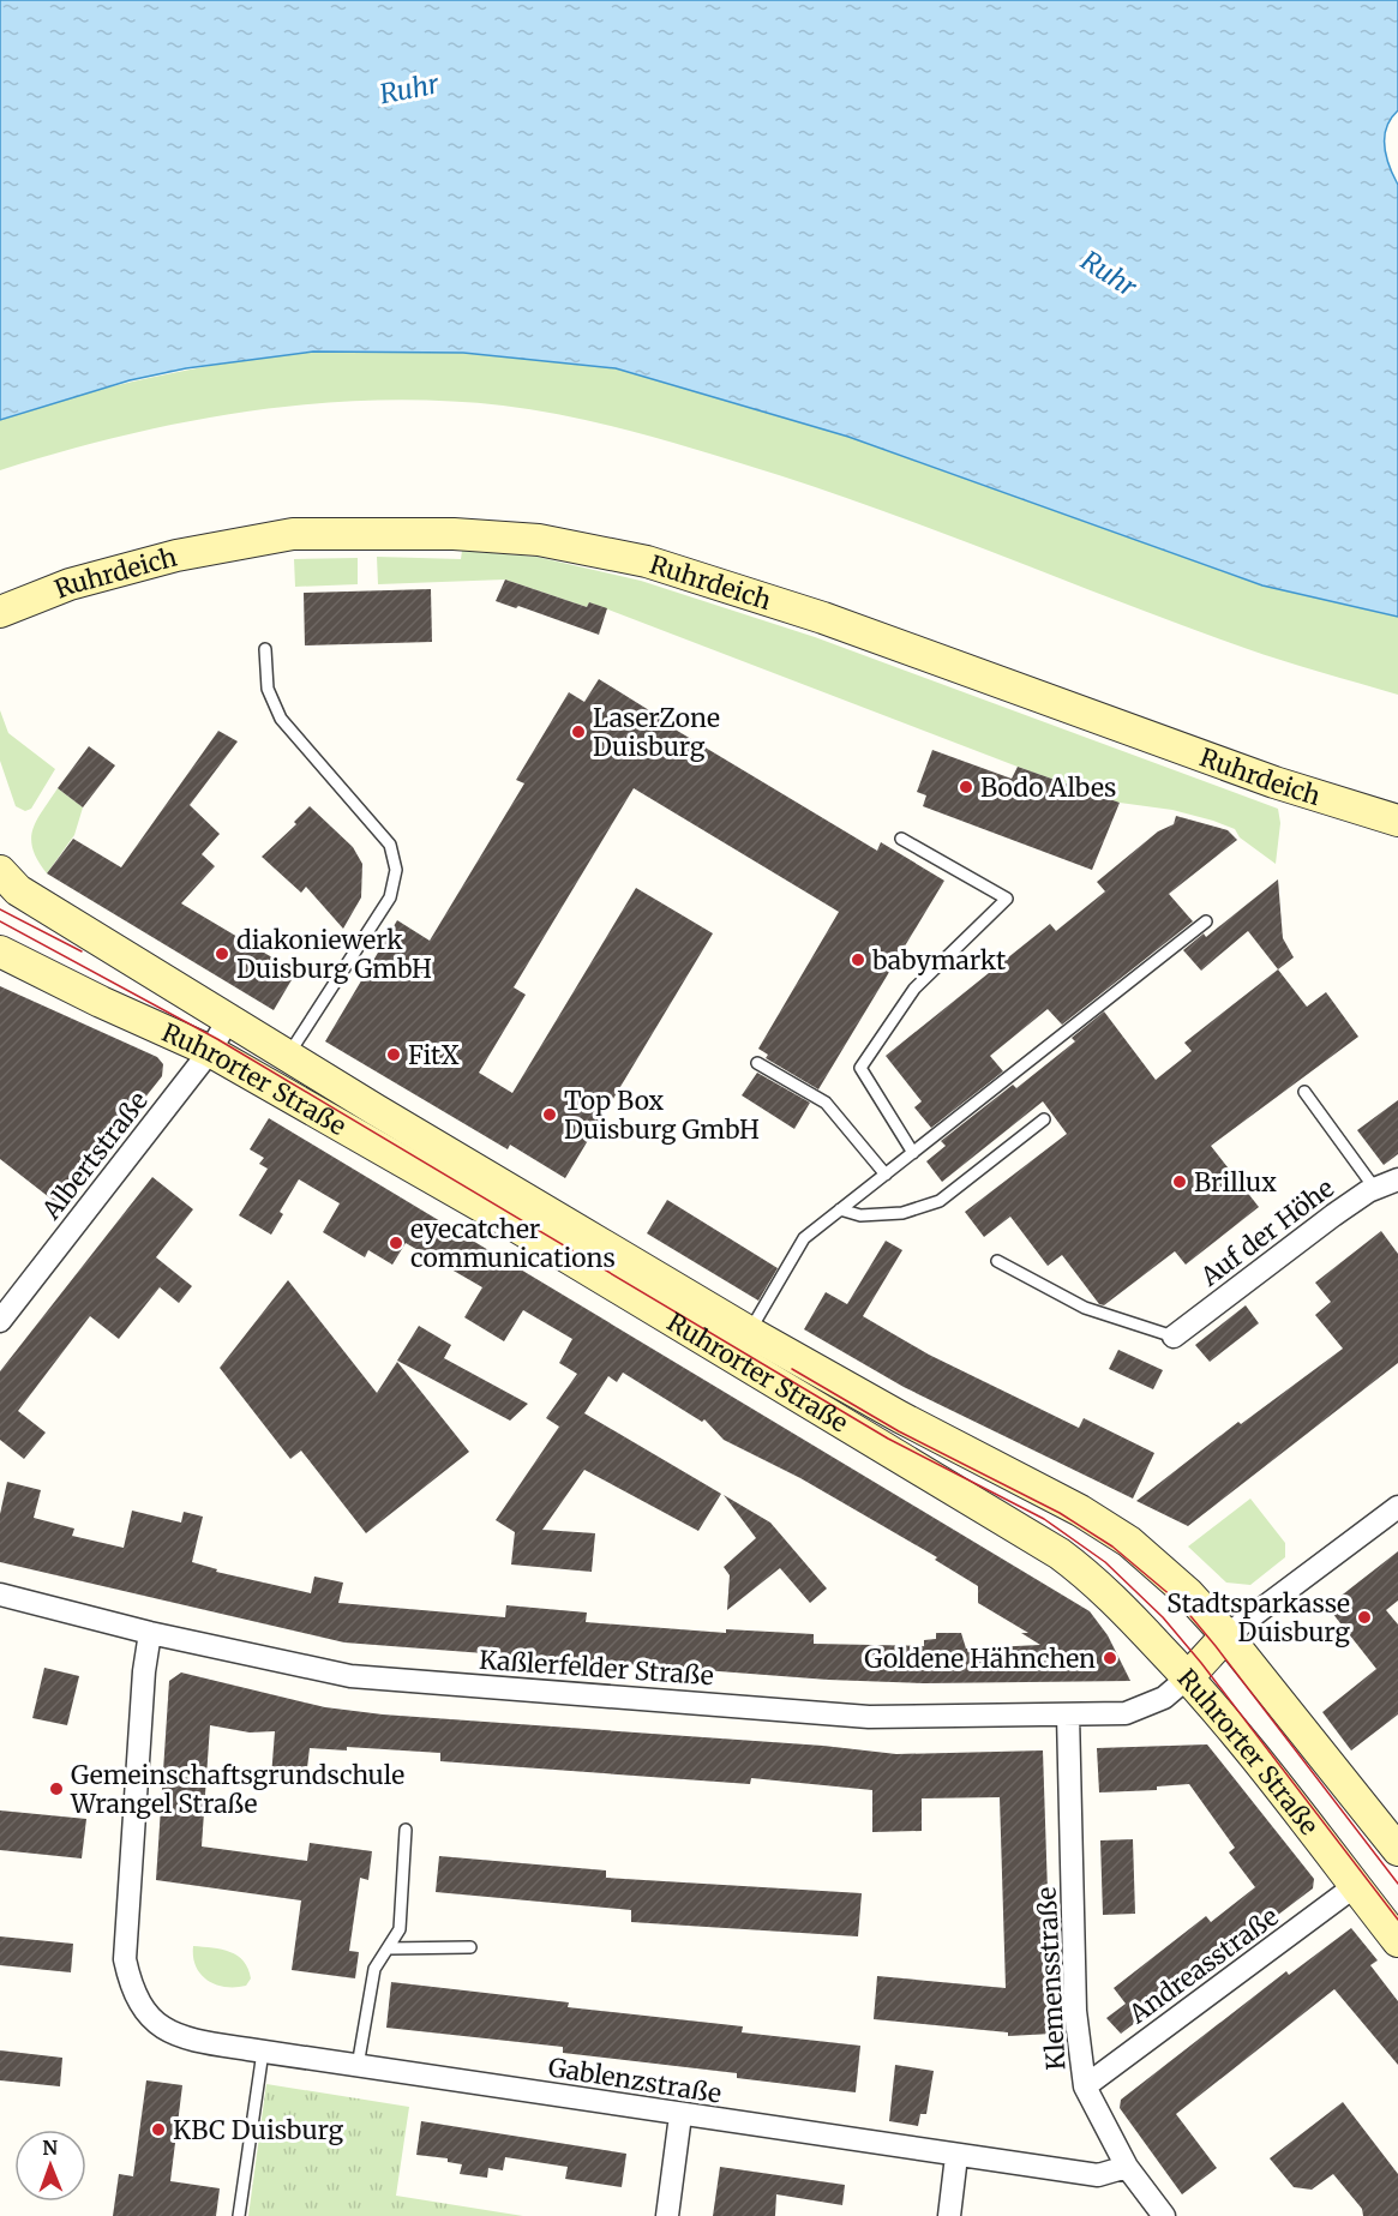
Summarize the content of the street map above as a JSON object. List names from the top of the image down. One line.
{"streets":{"main road":["Ruhrdeich","Ruhrorter Straße"],"street":["Albertstraße","Auf der Höhe","Kaßlerfelder Straße","Andreasstraße","Klemensstraße","Gablenzstraße"]},"crossings":[["Ruhrorter Straße","Albertstraße"],["Ruhrorter Straße","Kaßlerfelder Straße"],["Ruhrorter Straße","Andreasstraße"],["Kaßlerfelder Straße","Klemensstraße"],["Kaßlerfelder Straße","Gablenzstraße"],["Andreasstraße","Klemensstraße"],["Klemensstraße","Gablenzstraße"]],"water":["Ruhr"],"places":["LaserZone Duisburg","Bodo Albes","diakoniewerk Duisburg GmbH","babymarkt","FitX","Top Box Duisburg GmbH","Brillux","eyecatcher communications","Stadtsparkasse Duisburg","Goldene Hähnchen","Gemeinschaftsgrundschule Wrangel Straße","KBC Duisburg"],"north":"top"}
